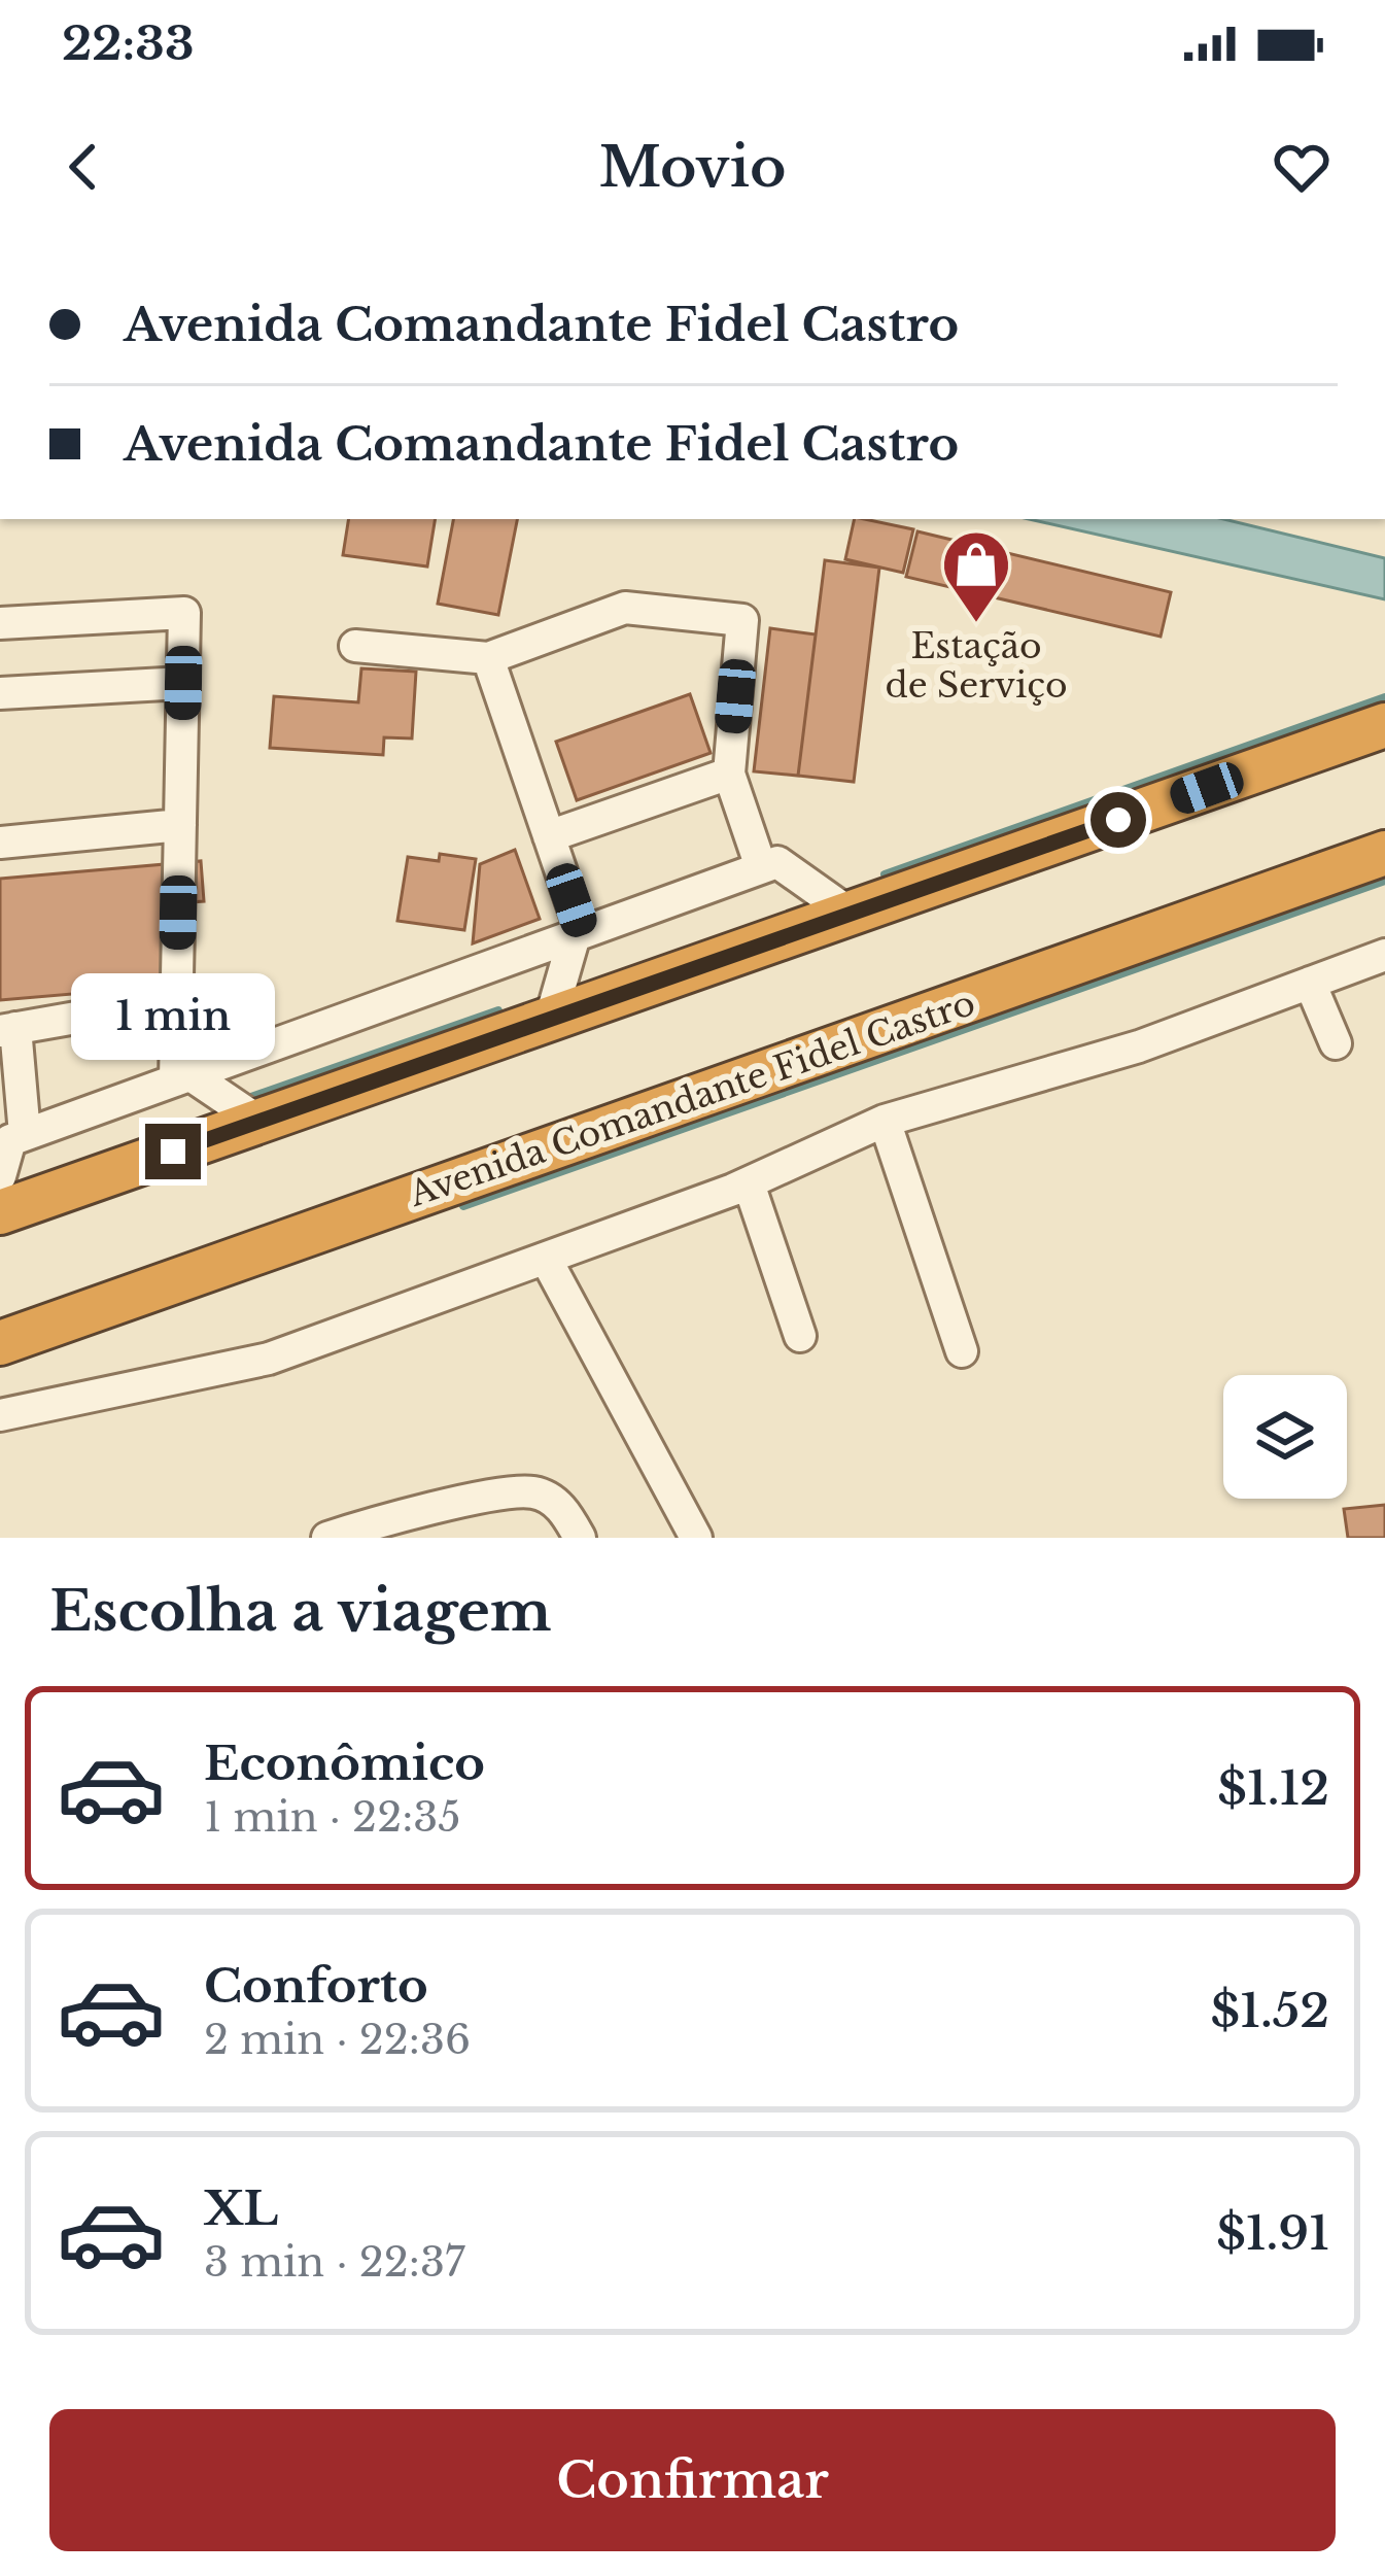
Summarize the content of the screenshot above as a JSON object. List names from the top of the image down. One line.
{"streets":{"highway":["Avenida Comandante Fidel Castro"]},"places":{"shop":["Estação de Serviço"]},"page":{"status":"22:33","header":"Movio","banner":["Avenida Comandante Fidel Castro","Avenida Comandante Fidel Castro"],"bubble":"1 min","heading":"Escolha a viagem","list":[{"name":"Econômico","note":"1 min · 22:35","value":"$1.12"},{"name":"Conforto","note":"2 min · 22:36","value":"$1.52"},{"name":"XL","note":"3 min · 22:37","value":"$1.91"}],"buttons":"Confirmar"}}
